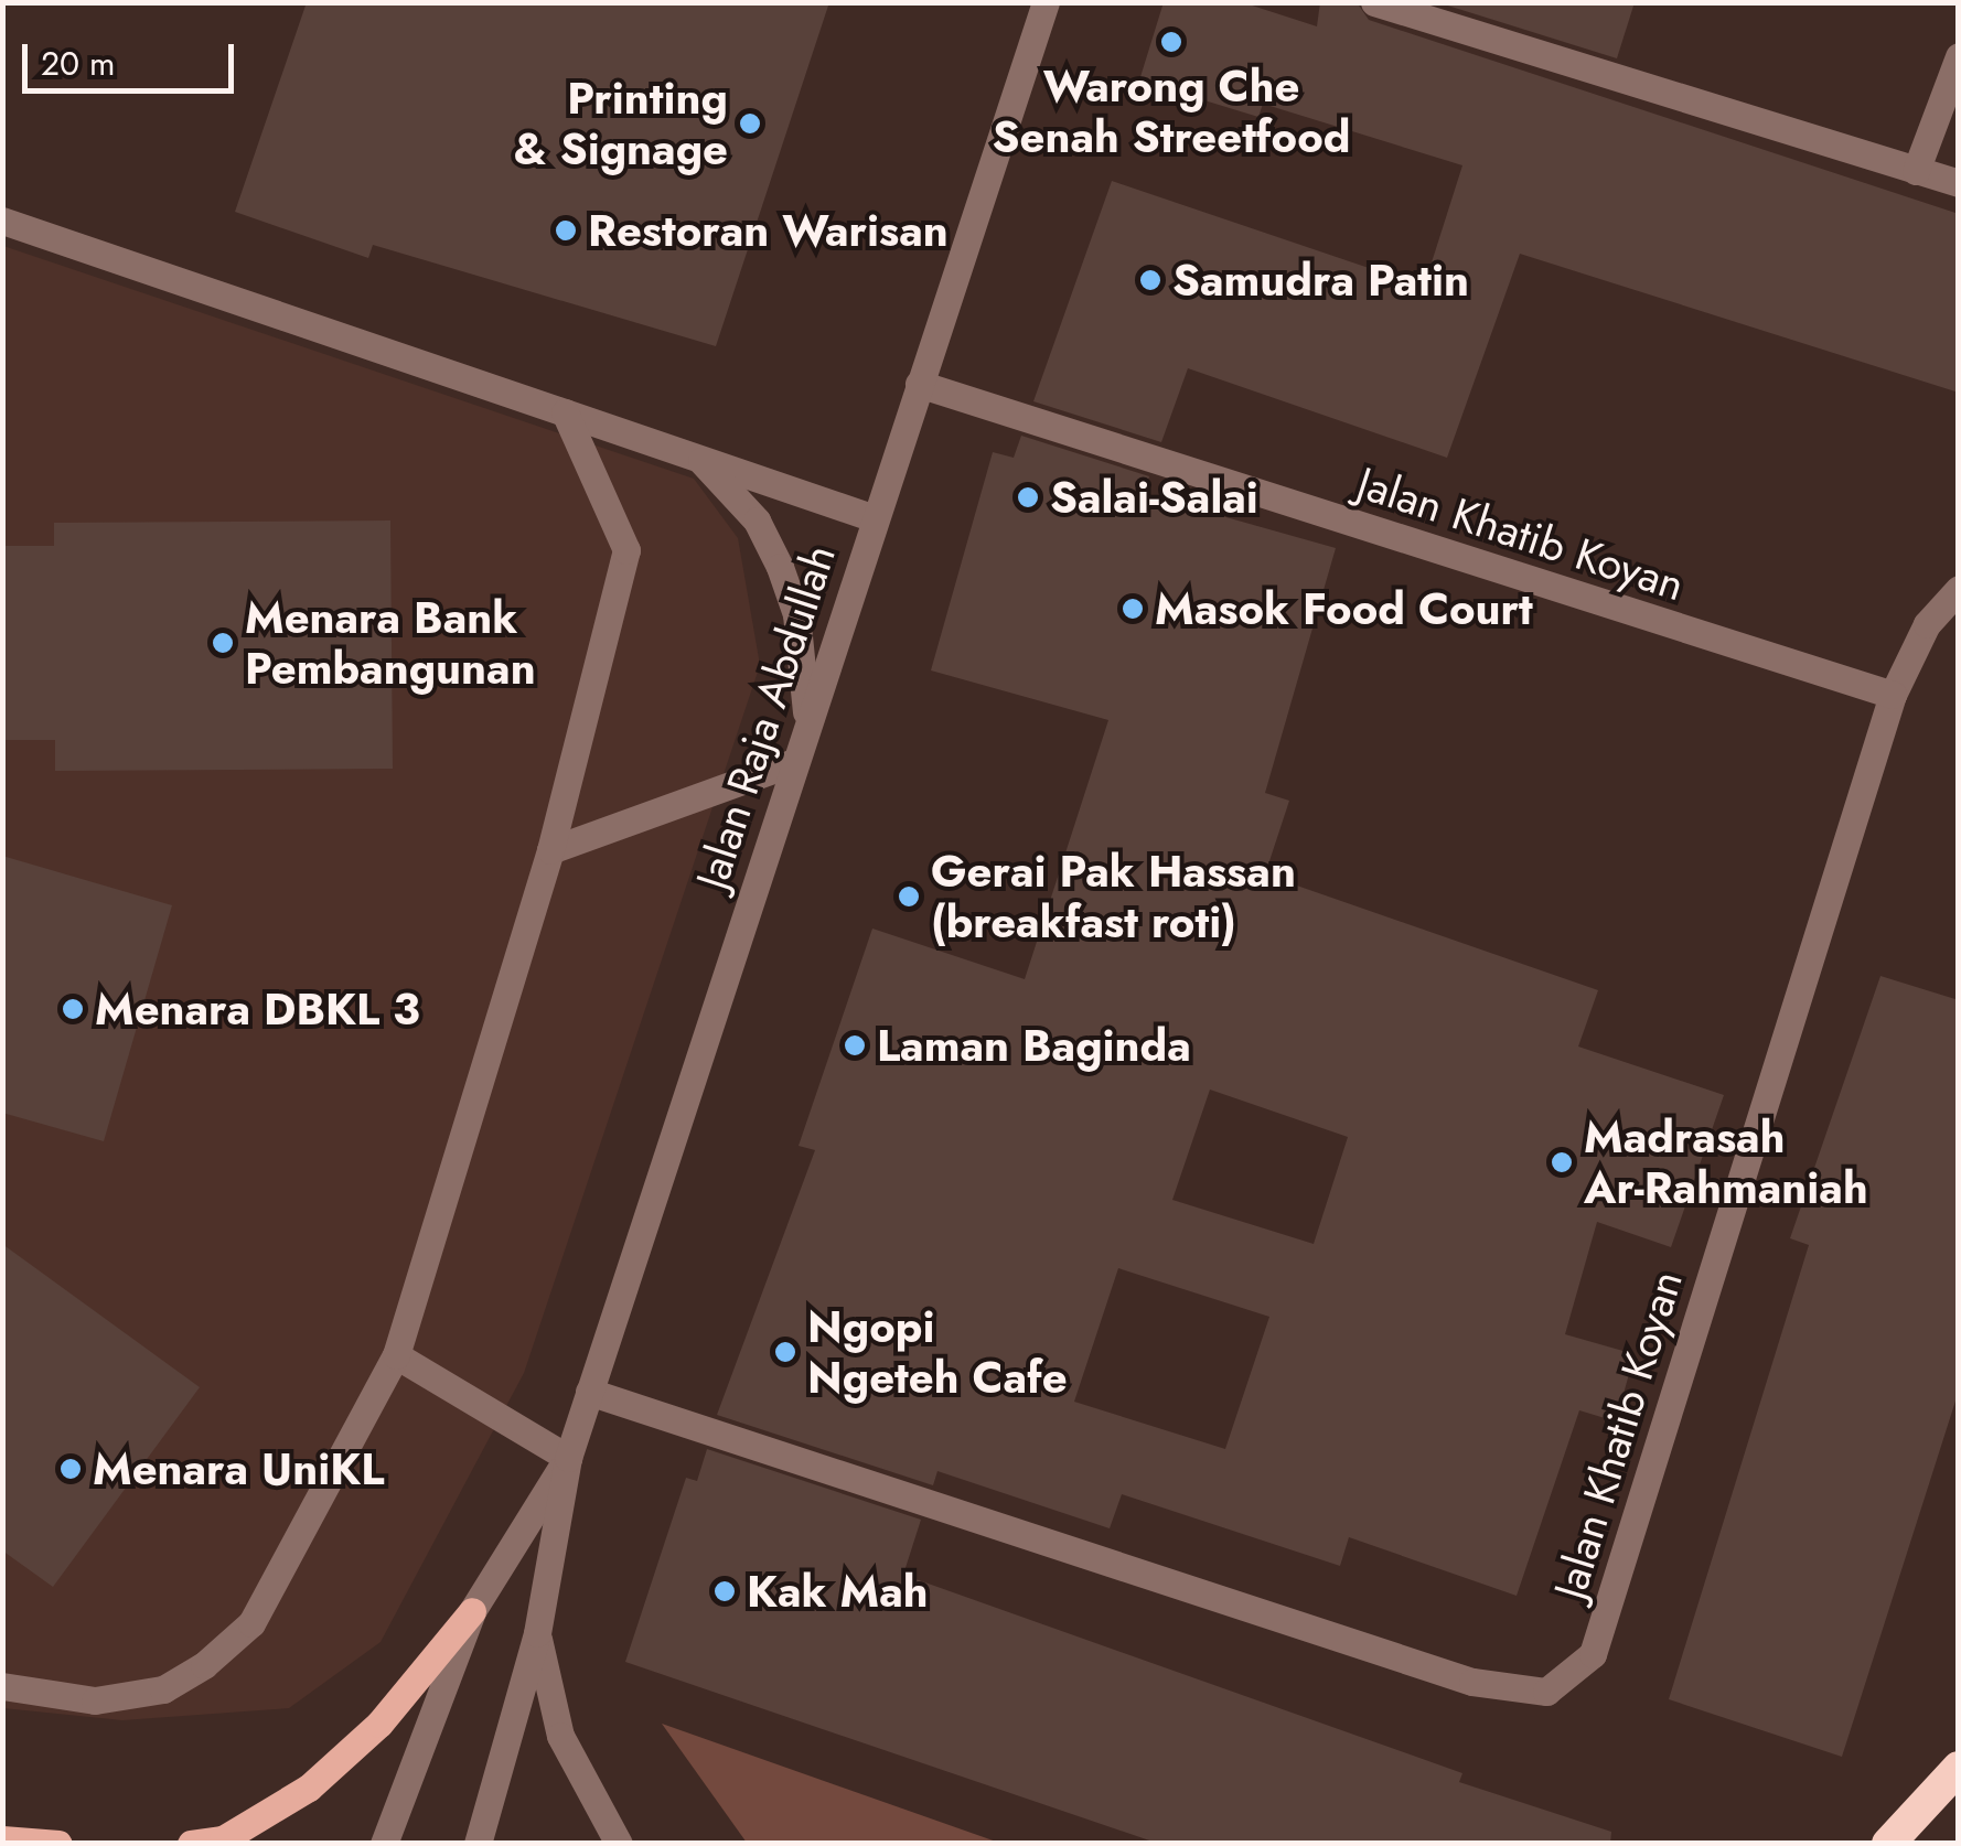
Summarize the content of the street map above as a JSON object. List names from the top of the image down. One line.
{"streets":{"street":["Jalan Khatib Koyan","Jalan Raja Abdullah"]},"crossings":[["Jalan Khatib Koyan","Jalan Raja Abdullah"]],"places":["Warong Che Senah Streetfood","Printing & Signage","Restoran Warisan","Samudra Patin","Salai-Salai","Masok Food Court","Menara Bank Pembangunan","Gerai Pak Hassan (breakfast roti)","Menara DBKL 3","Laman Baginda","Madrasah Ar-Rahmaniah","Ngopi Ngeteh Cafe","Menara UniKL","Kak Mah"],"scale_bar":"20 m"}
